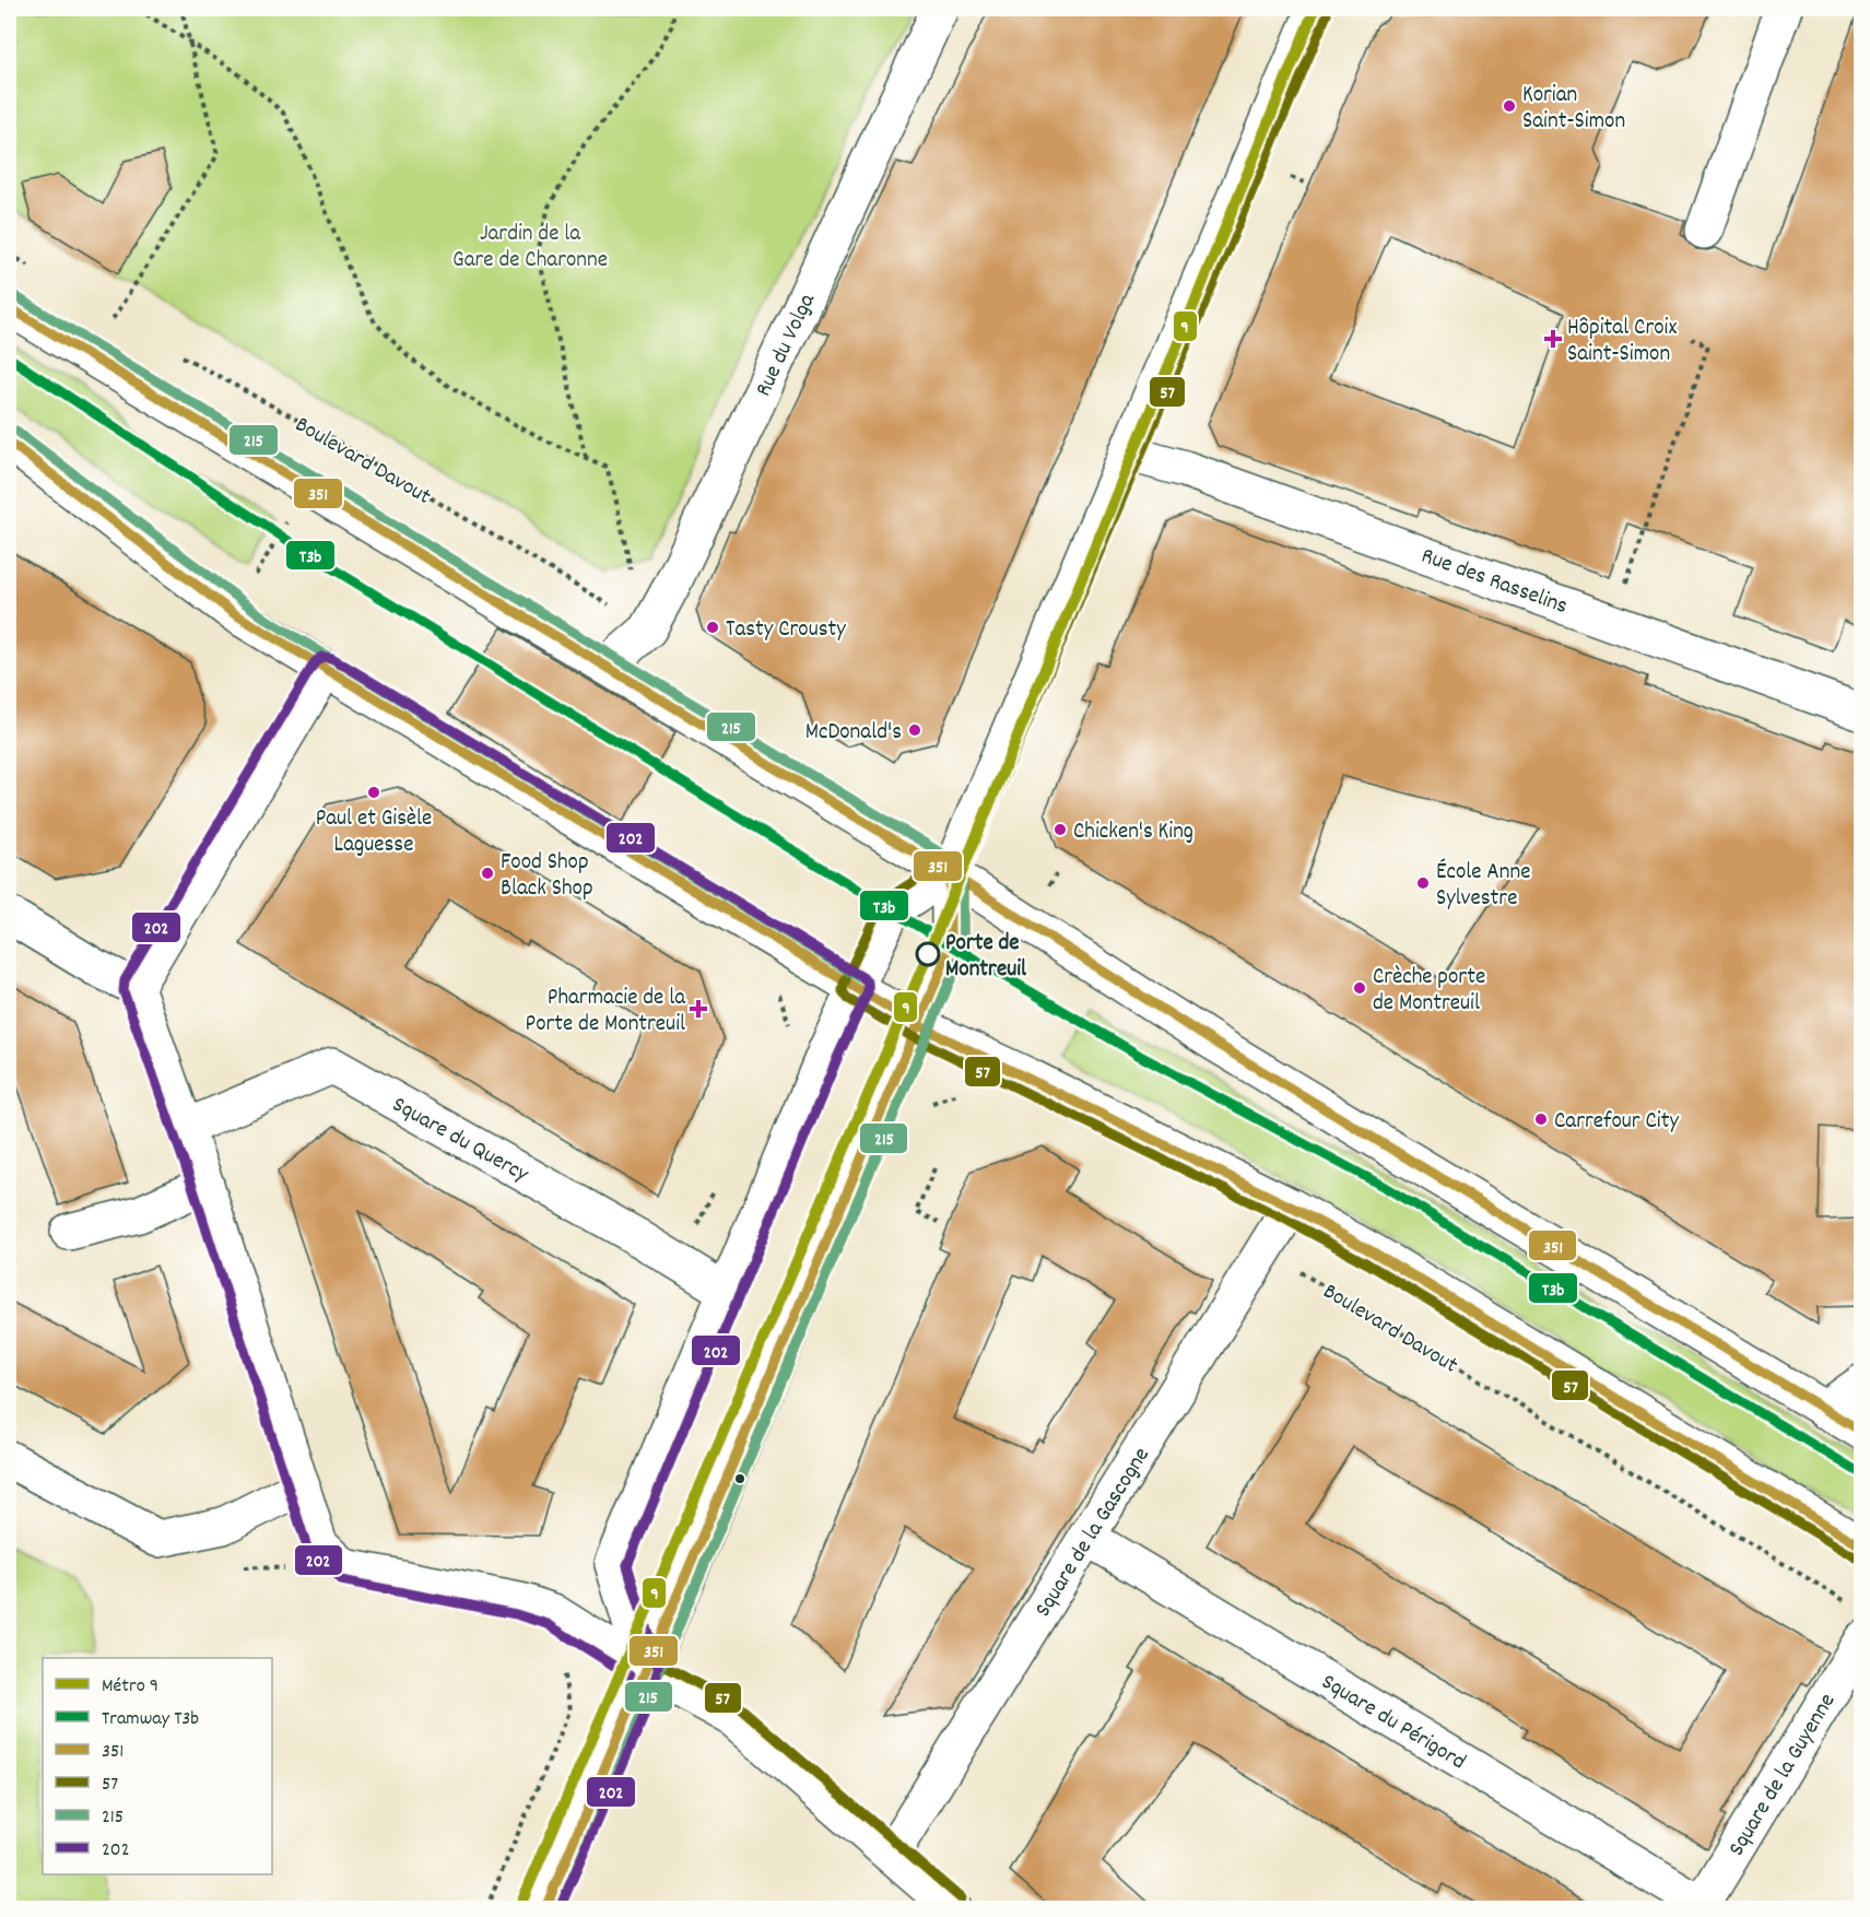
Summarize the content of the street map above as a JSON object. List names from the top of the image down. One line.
{"streets":{"main road":["Rue du Volga","Rue des Rasselins","Square du Quercy","Square de la Gascogne","Square du Périgord","Square de la Guyenne"],"path":["Boulevard Davout"]},"crossings":[["Rue du Volga","Boulevard Davout"],["Boulevard Davout","Square de la Gascogne"],["Square de la Gascogne","Square du Périgord"],["Square du Périgord","Square de la Guyenne"]],"parks":["Jardin de la Gare de Charonne"],"places":{"other":["Korian Saint-Simon","Tasty Crousty","McDonald's","Paul et Gisèle Laguesse","Chicken's King","Food Shop Black Shop","École Anne Sylvestre","Porte de Montreuil","Crèche porte de Montreuil","Carrefour City"],"health":["Hôpital Croix Saint-Simon","Pharmacie de la Porte de Montreuil"]},"lines":["metro line 9","transit line 57","transit line 215","transit line 351","tram line T3b","transit line 202"],"legend":["Métro 9","Tramway T3b","351","57","215","202"]}
